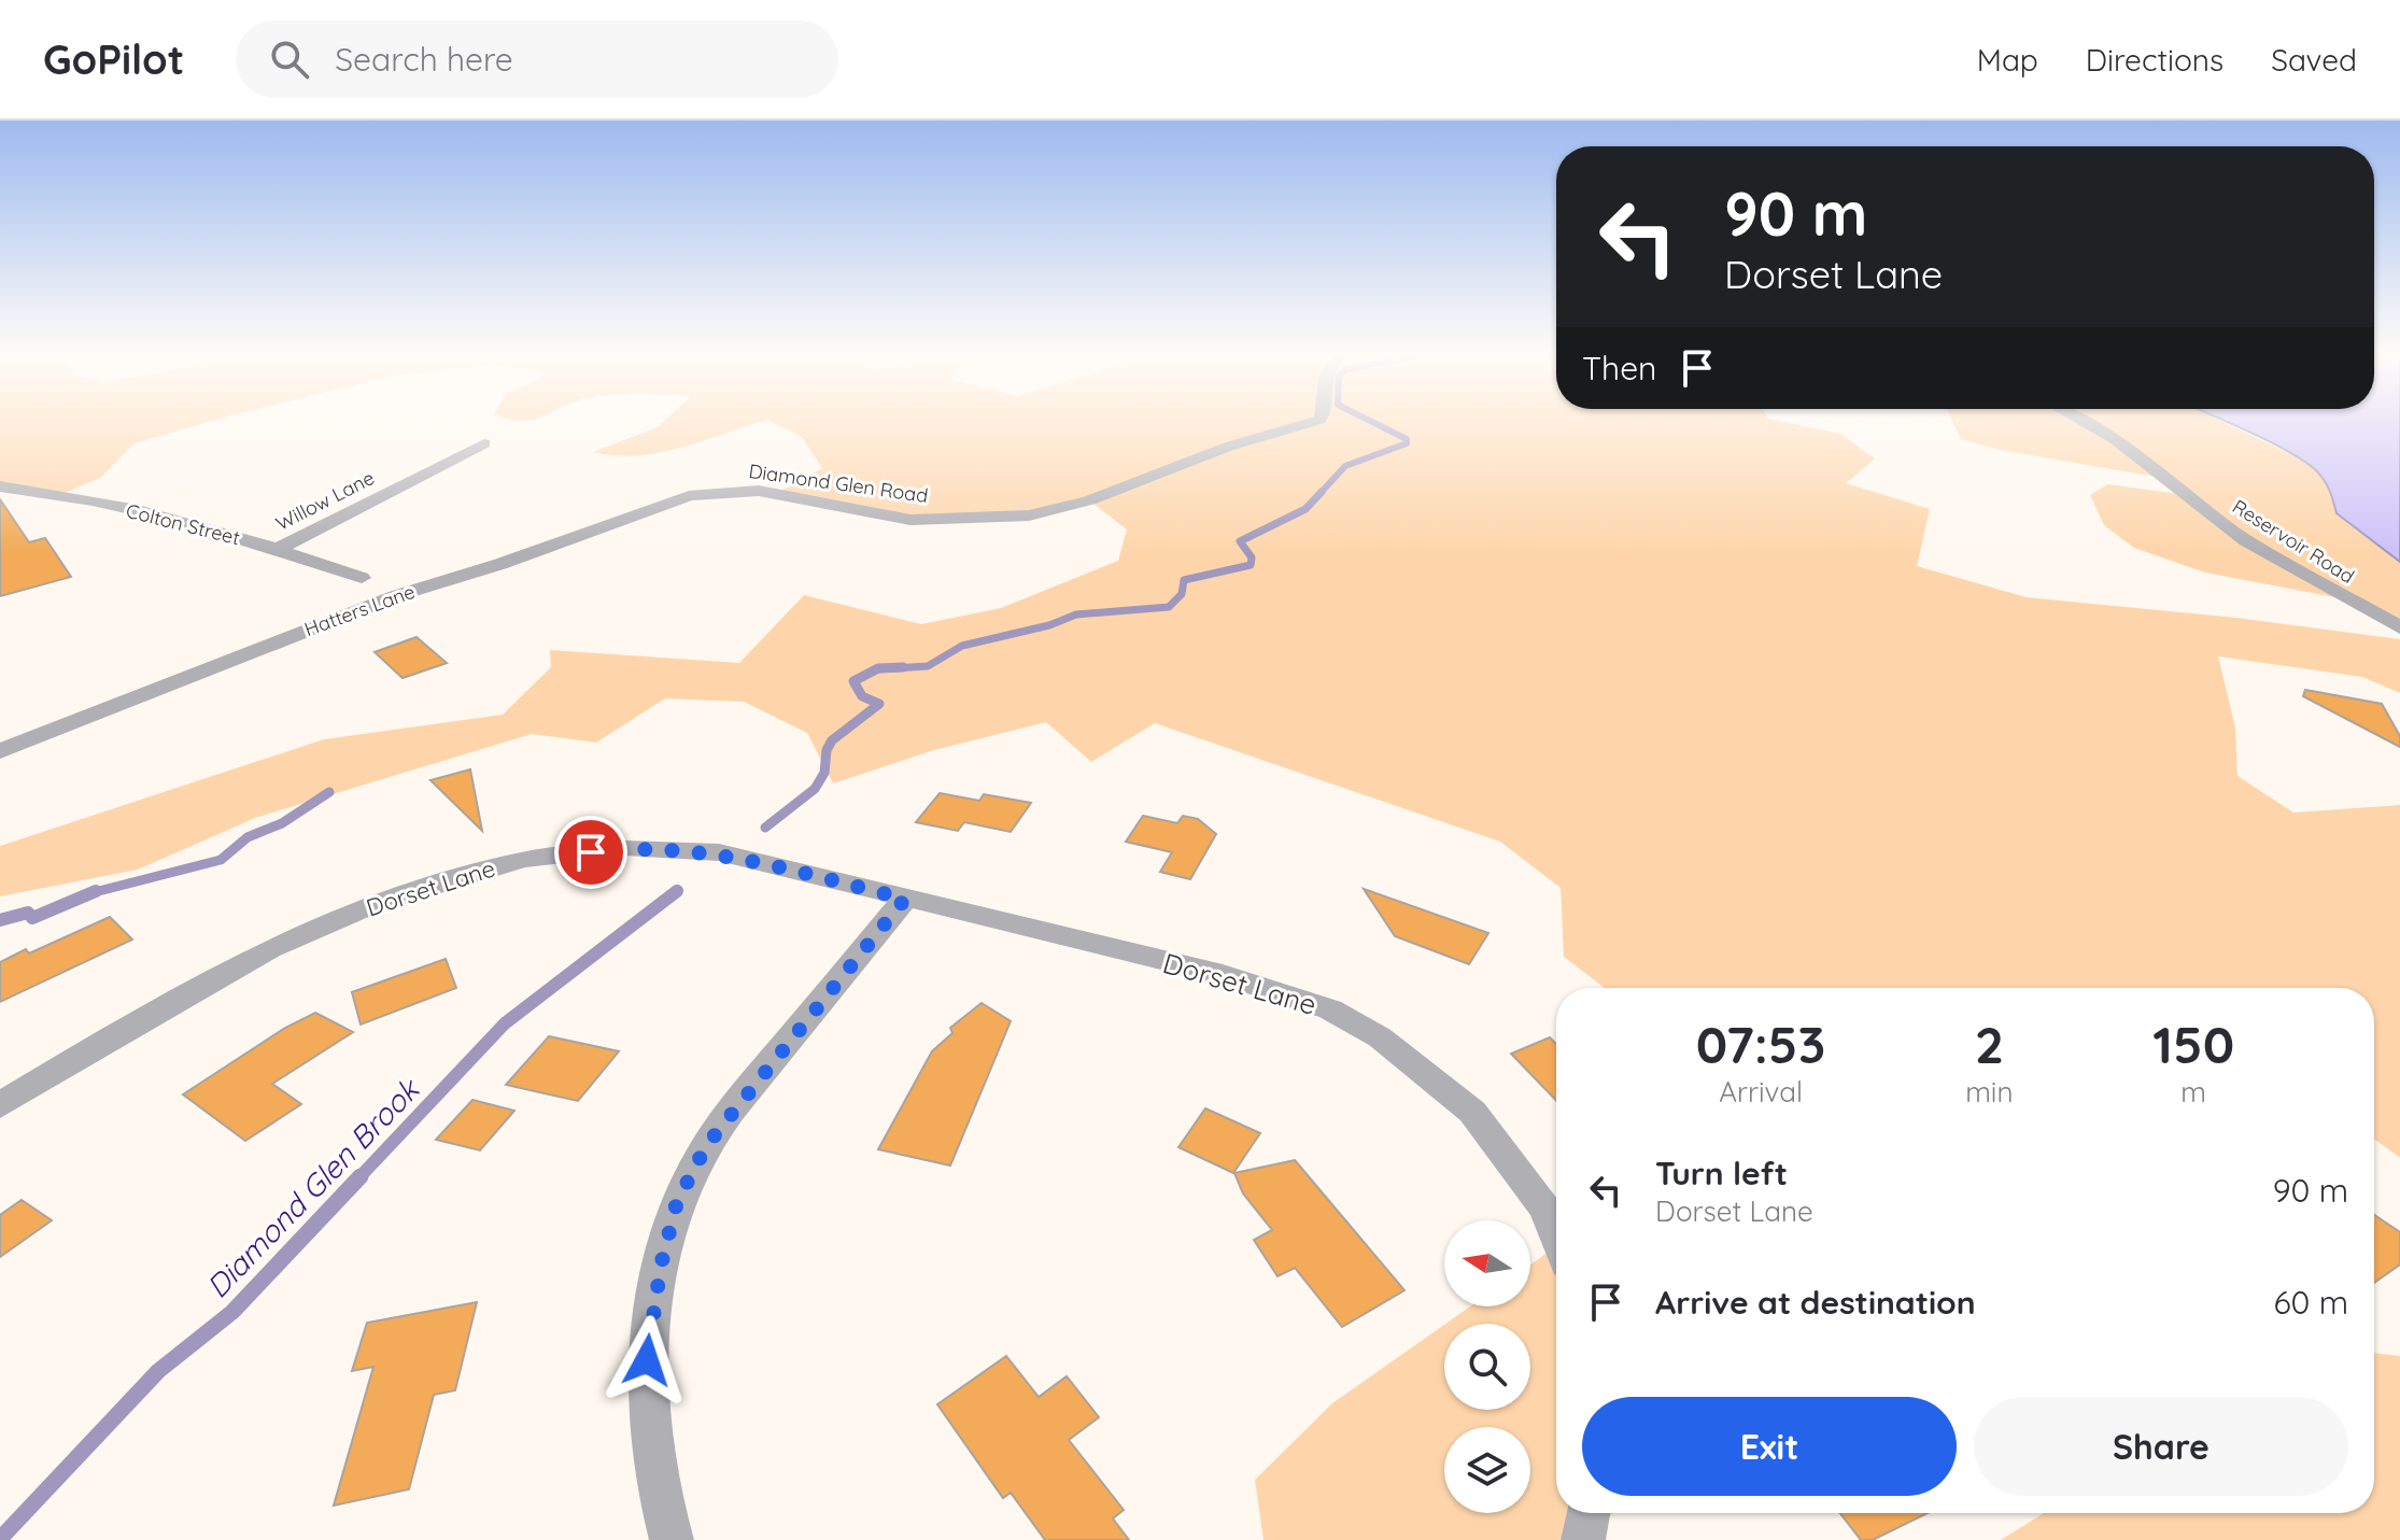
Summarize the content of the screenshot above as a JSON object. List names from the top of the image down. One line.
{"streets":{"street":["Diamond Glen Road","Willow Lane","Colton Street","Reservoir Road","Hatters Lane","Dorset Lane"]},"crossings":[["Diamond Glen Road","Hatters Lane"],["Willow Lane","Colton Street"],["Colton Street","Hatters Lane"]],"water":["Diamond Glen Brook"],"north":"left","page":{"header":"GoPilot","search":"Search here","nav":["Map","Directions","Saved"],"turn":["90 m","Dorset Lane"],"then":"Then","eta":["07:53","Arrival","2","min","150","m"],"list":[{"name":"Turn left","note":"Dorset Lane","value":"90 m"},{"name":"Arrive at destination","value":"60 m"}],"buttons":["Exit","Share"]}}
